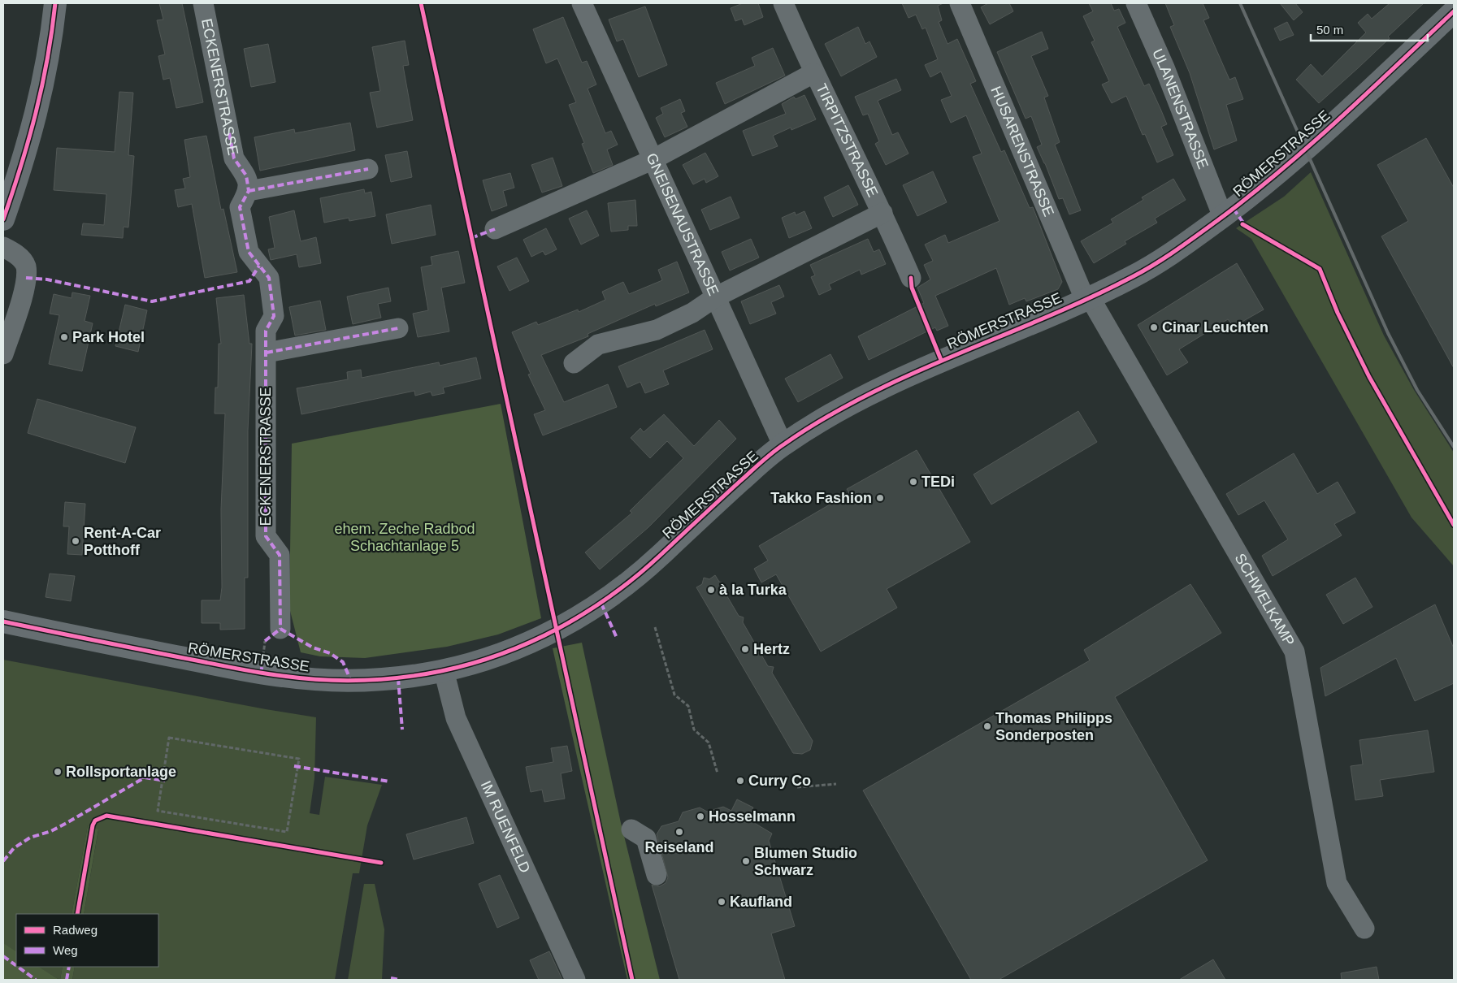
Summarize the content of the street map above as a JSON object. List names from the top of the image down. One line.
{"streets":{"main road":["RÖMERSTRASSE"],"street":["ECKENERSTRASSE","ULANENSTRASSE","TIRPITZSTRASSE","HUSARENSTRASSE","GNEISENAUSTRASSE","SCHWELKAMP","IM RUENFELD"]},"crossings":[["ULANENSTRASSE","RÖMERSTRASSE"],["HUSARENSTRASSE","RÖMERSTRASSE"],["HUSARENSTRASSE","SCHWELKAMP"],["RÖMERSTRASSE","GNEISENAUSTRASSE"],["RÖMERSTRASSE","SCHWELKAMP"],["RÖMERSTRASSE","IM RUENFELD"]],"parks":["ehem. Zeche Radbod Schachtanlage 5"],"places":["Cinar Leuchten","Park Hotel","TEDi","Takko Fashion","Rent-A-Car Potthoff","à la Turka","Hertz","Thomas Philipps Sonderposten","Rollsportanlage","Curry Co","Hosselmann","Reiseland","Blumen Studio Schwarz","Kaufland"],"legend":["Radweg","Weg"],"scale_bar":"50 m"}
